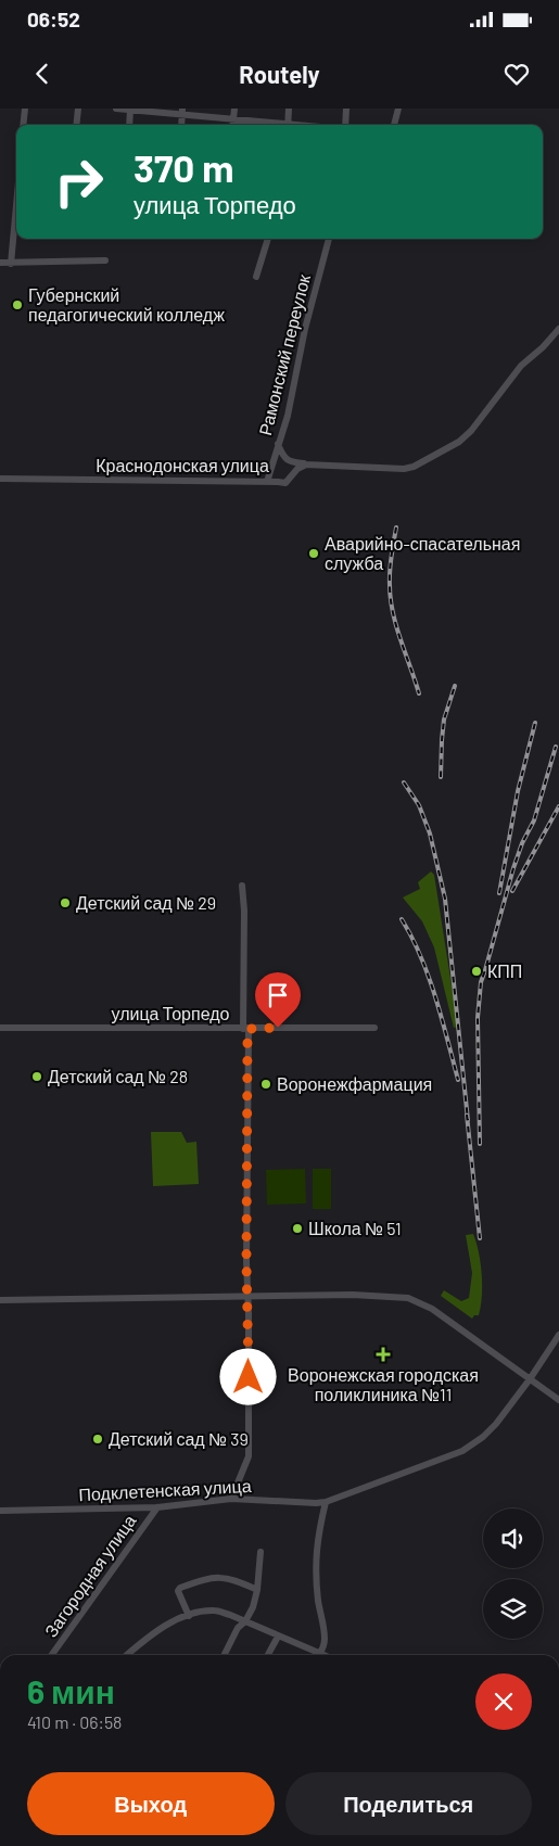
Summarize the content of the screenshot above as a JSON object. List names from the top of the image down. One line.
{"streets":{"street":["Рамонский переулок","Краснодонская улица","улица Торпедо","Подклетенская улица","Загородная улица"]},"crossings":[["Рамонский переулок","Краснодонская улица"],["Подклетенская улица","Загородная улица"]],"places":{"other":["Губернский педагогический колледж","Аварийно-спасательная служба","Детский сад № 29","КПП","Детский сад № 28","Воронежфармация","Школа № 51","Детский сад № 39"],"health":["Воронежская городская поликлиника №11"]},"page":{"status":"06:52","header":"Routely","turn":["370 m","улица Торпедо"],"heading":["6 мин","410 m · 06:58"],"buttons":["Выход","Поделиться"]}}
